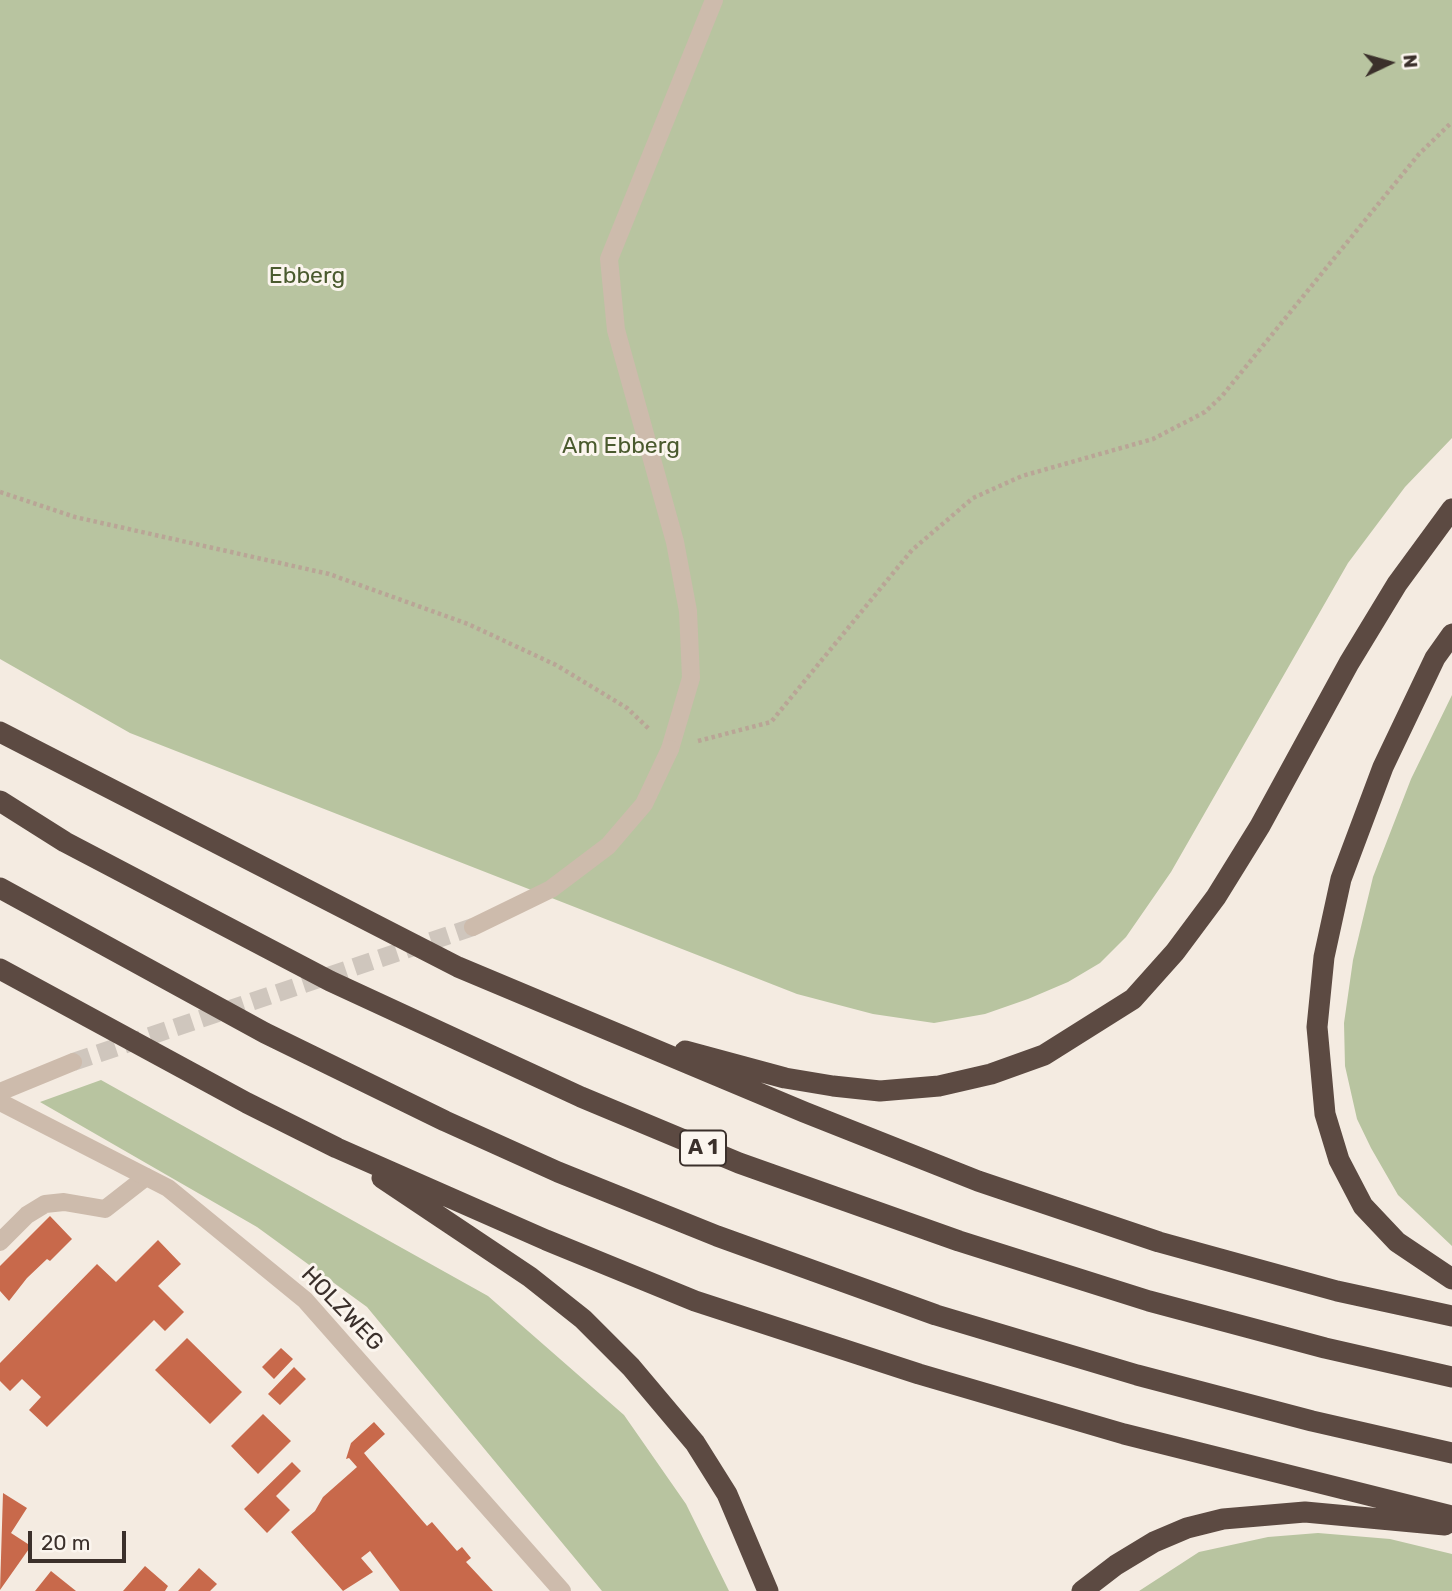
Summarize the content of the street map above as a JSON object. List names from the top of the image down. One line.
{"streets":{"highway":["A 1"],"street":["HOLZWEG"]},"parks":["Ebberg","Am Ebberg"],"scale_bar":"20 m","north":"right"}
